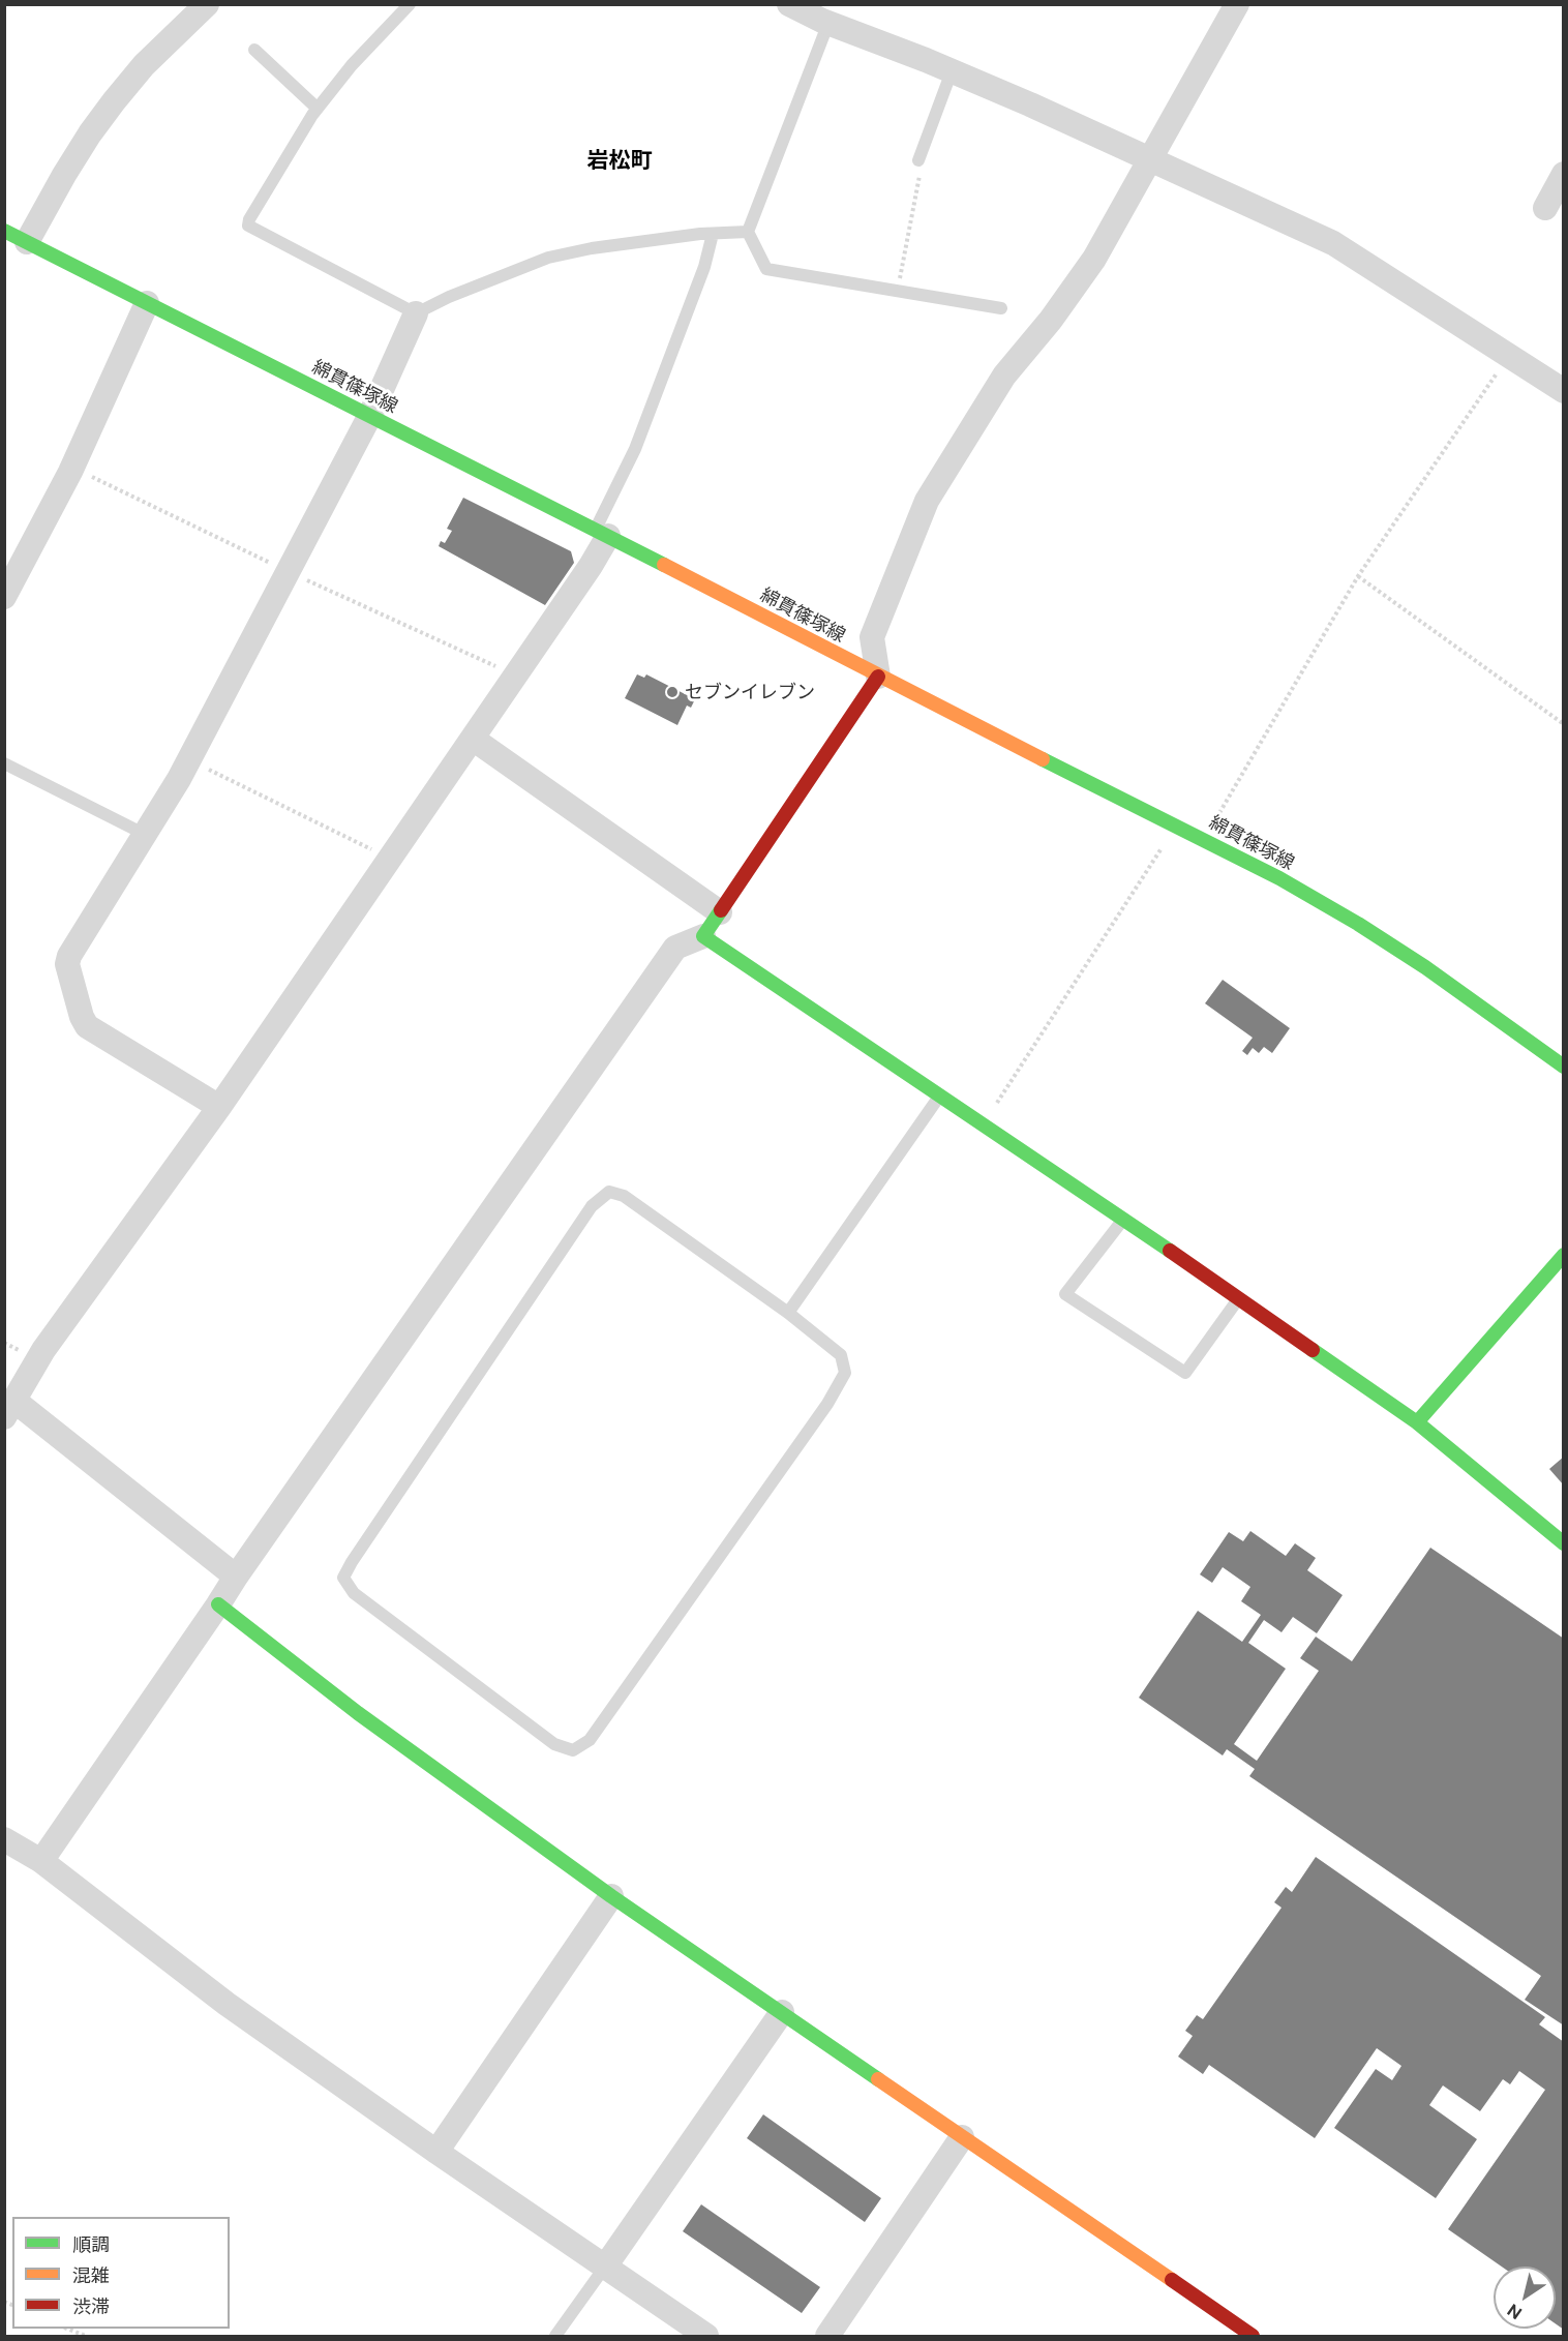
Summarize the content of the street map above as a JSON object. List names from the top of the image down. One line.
{"streets":{"street":["綿貫篠塚線"]},"districts":["岩松町"],"places":["セブンイレブン"],"legend":["順調","混雑","渋滞"],"north":"bottom left"}
